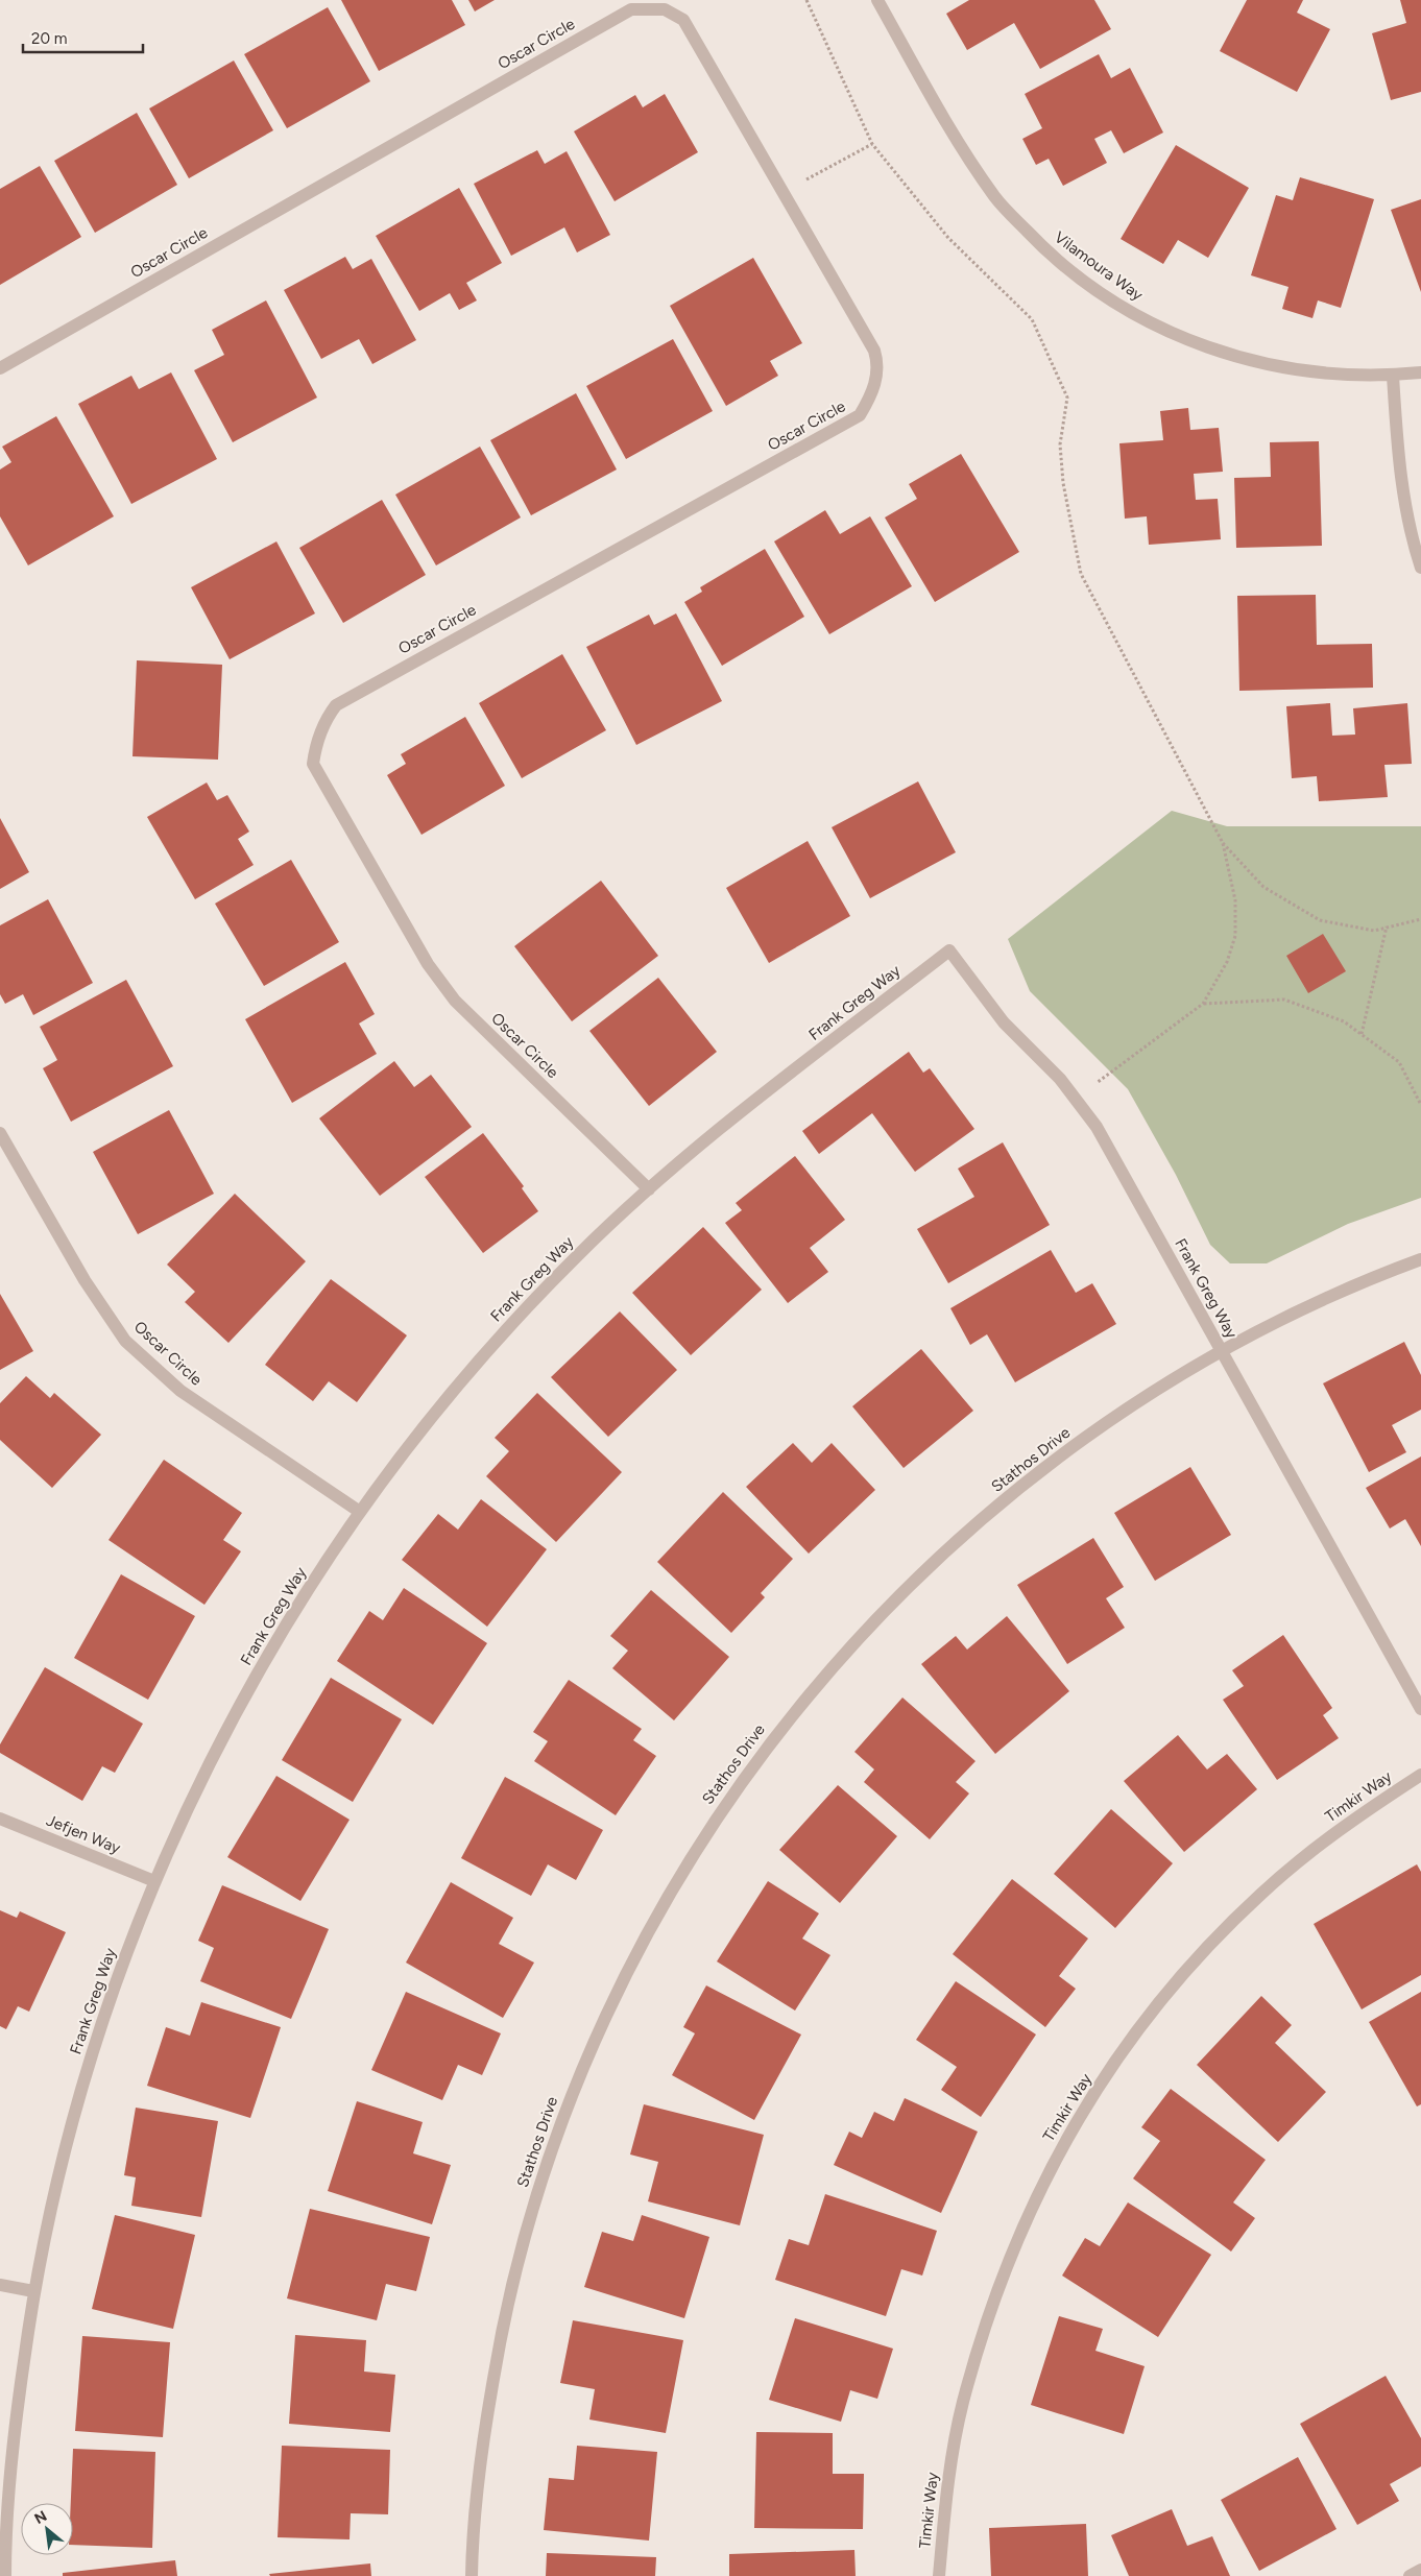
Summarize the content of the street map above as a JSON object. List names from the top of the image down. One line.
{"streets":{"street":["Oscar Circle","Vilamoura Way","Frank Greg Way","Stathos Drive","Timkir Way","Jefjen Way"]},"crossings":[["Oscar Circle","Frank Greg Way"],["Frank Greg Way","Stathos Drive"],["Frank Greg Way","Jefjen Way"]],"scale_bar":"20 m","north":"top left"}
